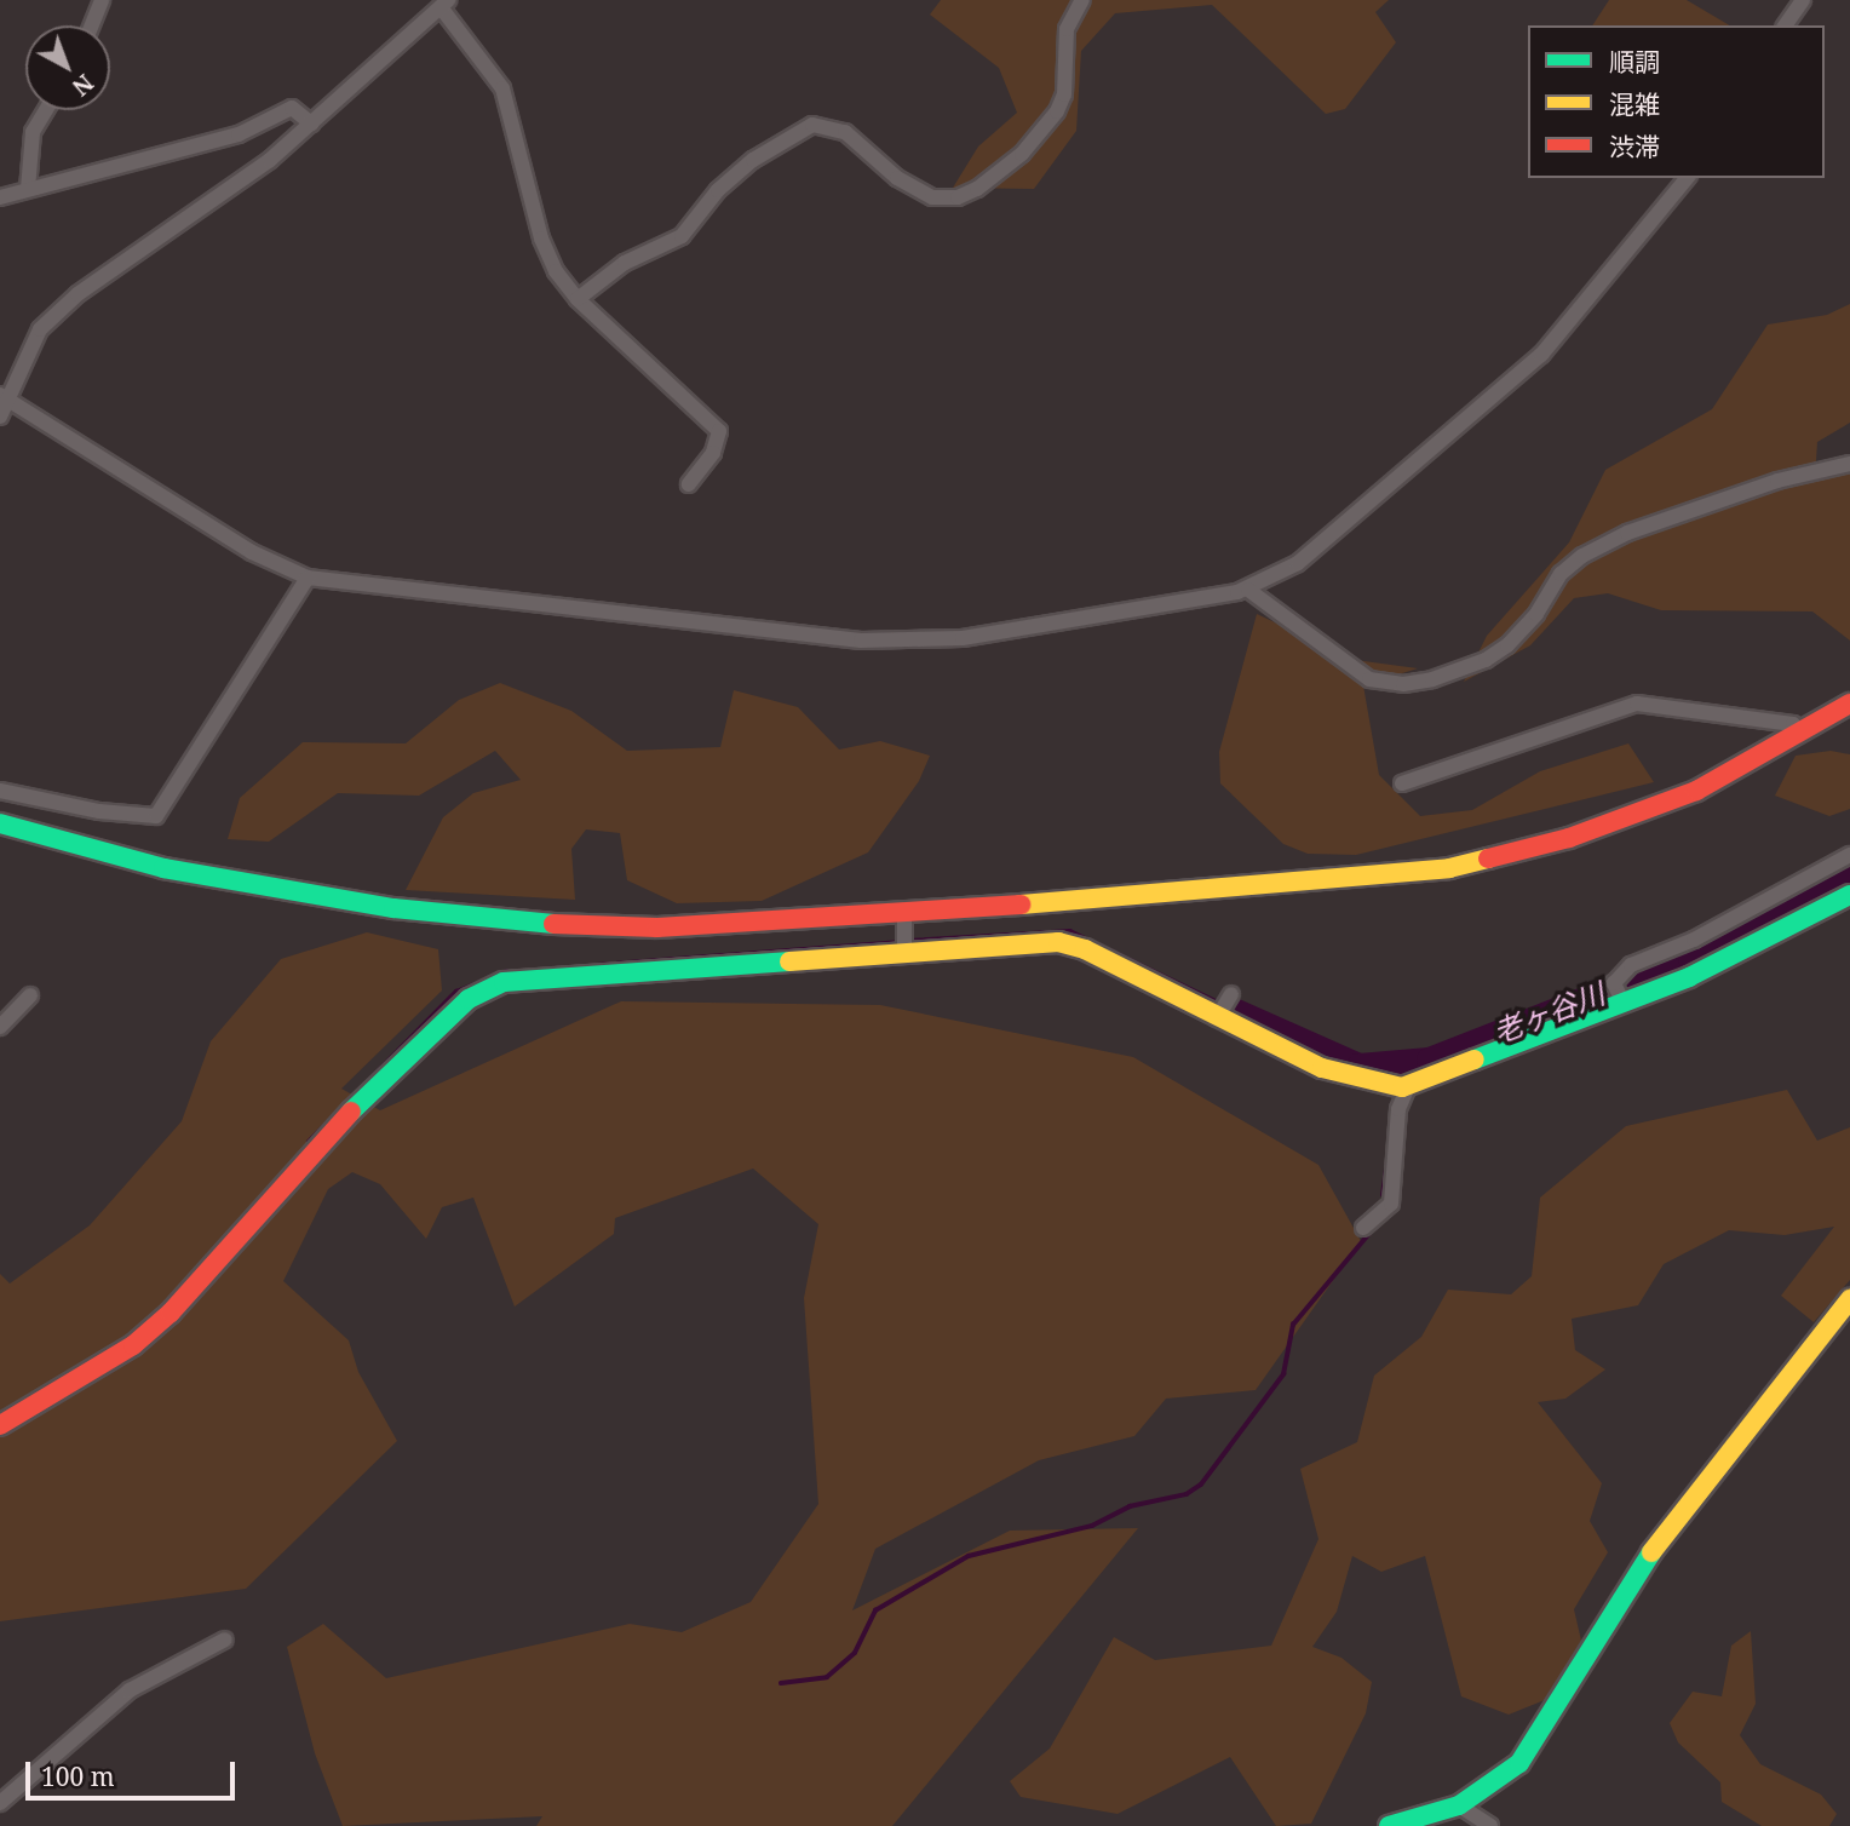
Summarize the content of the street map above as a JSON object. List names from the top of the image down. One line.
{"water":["老ヶ谷川"],"legend":["順調","混雑","渋滞"],"scale_bar":"100 m","north":"bottom right"}
